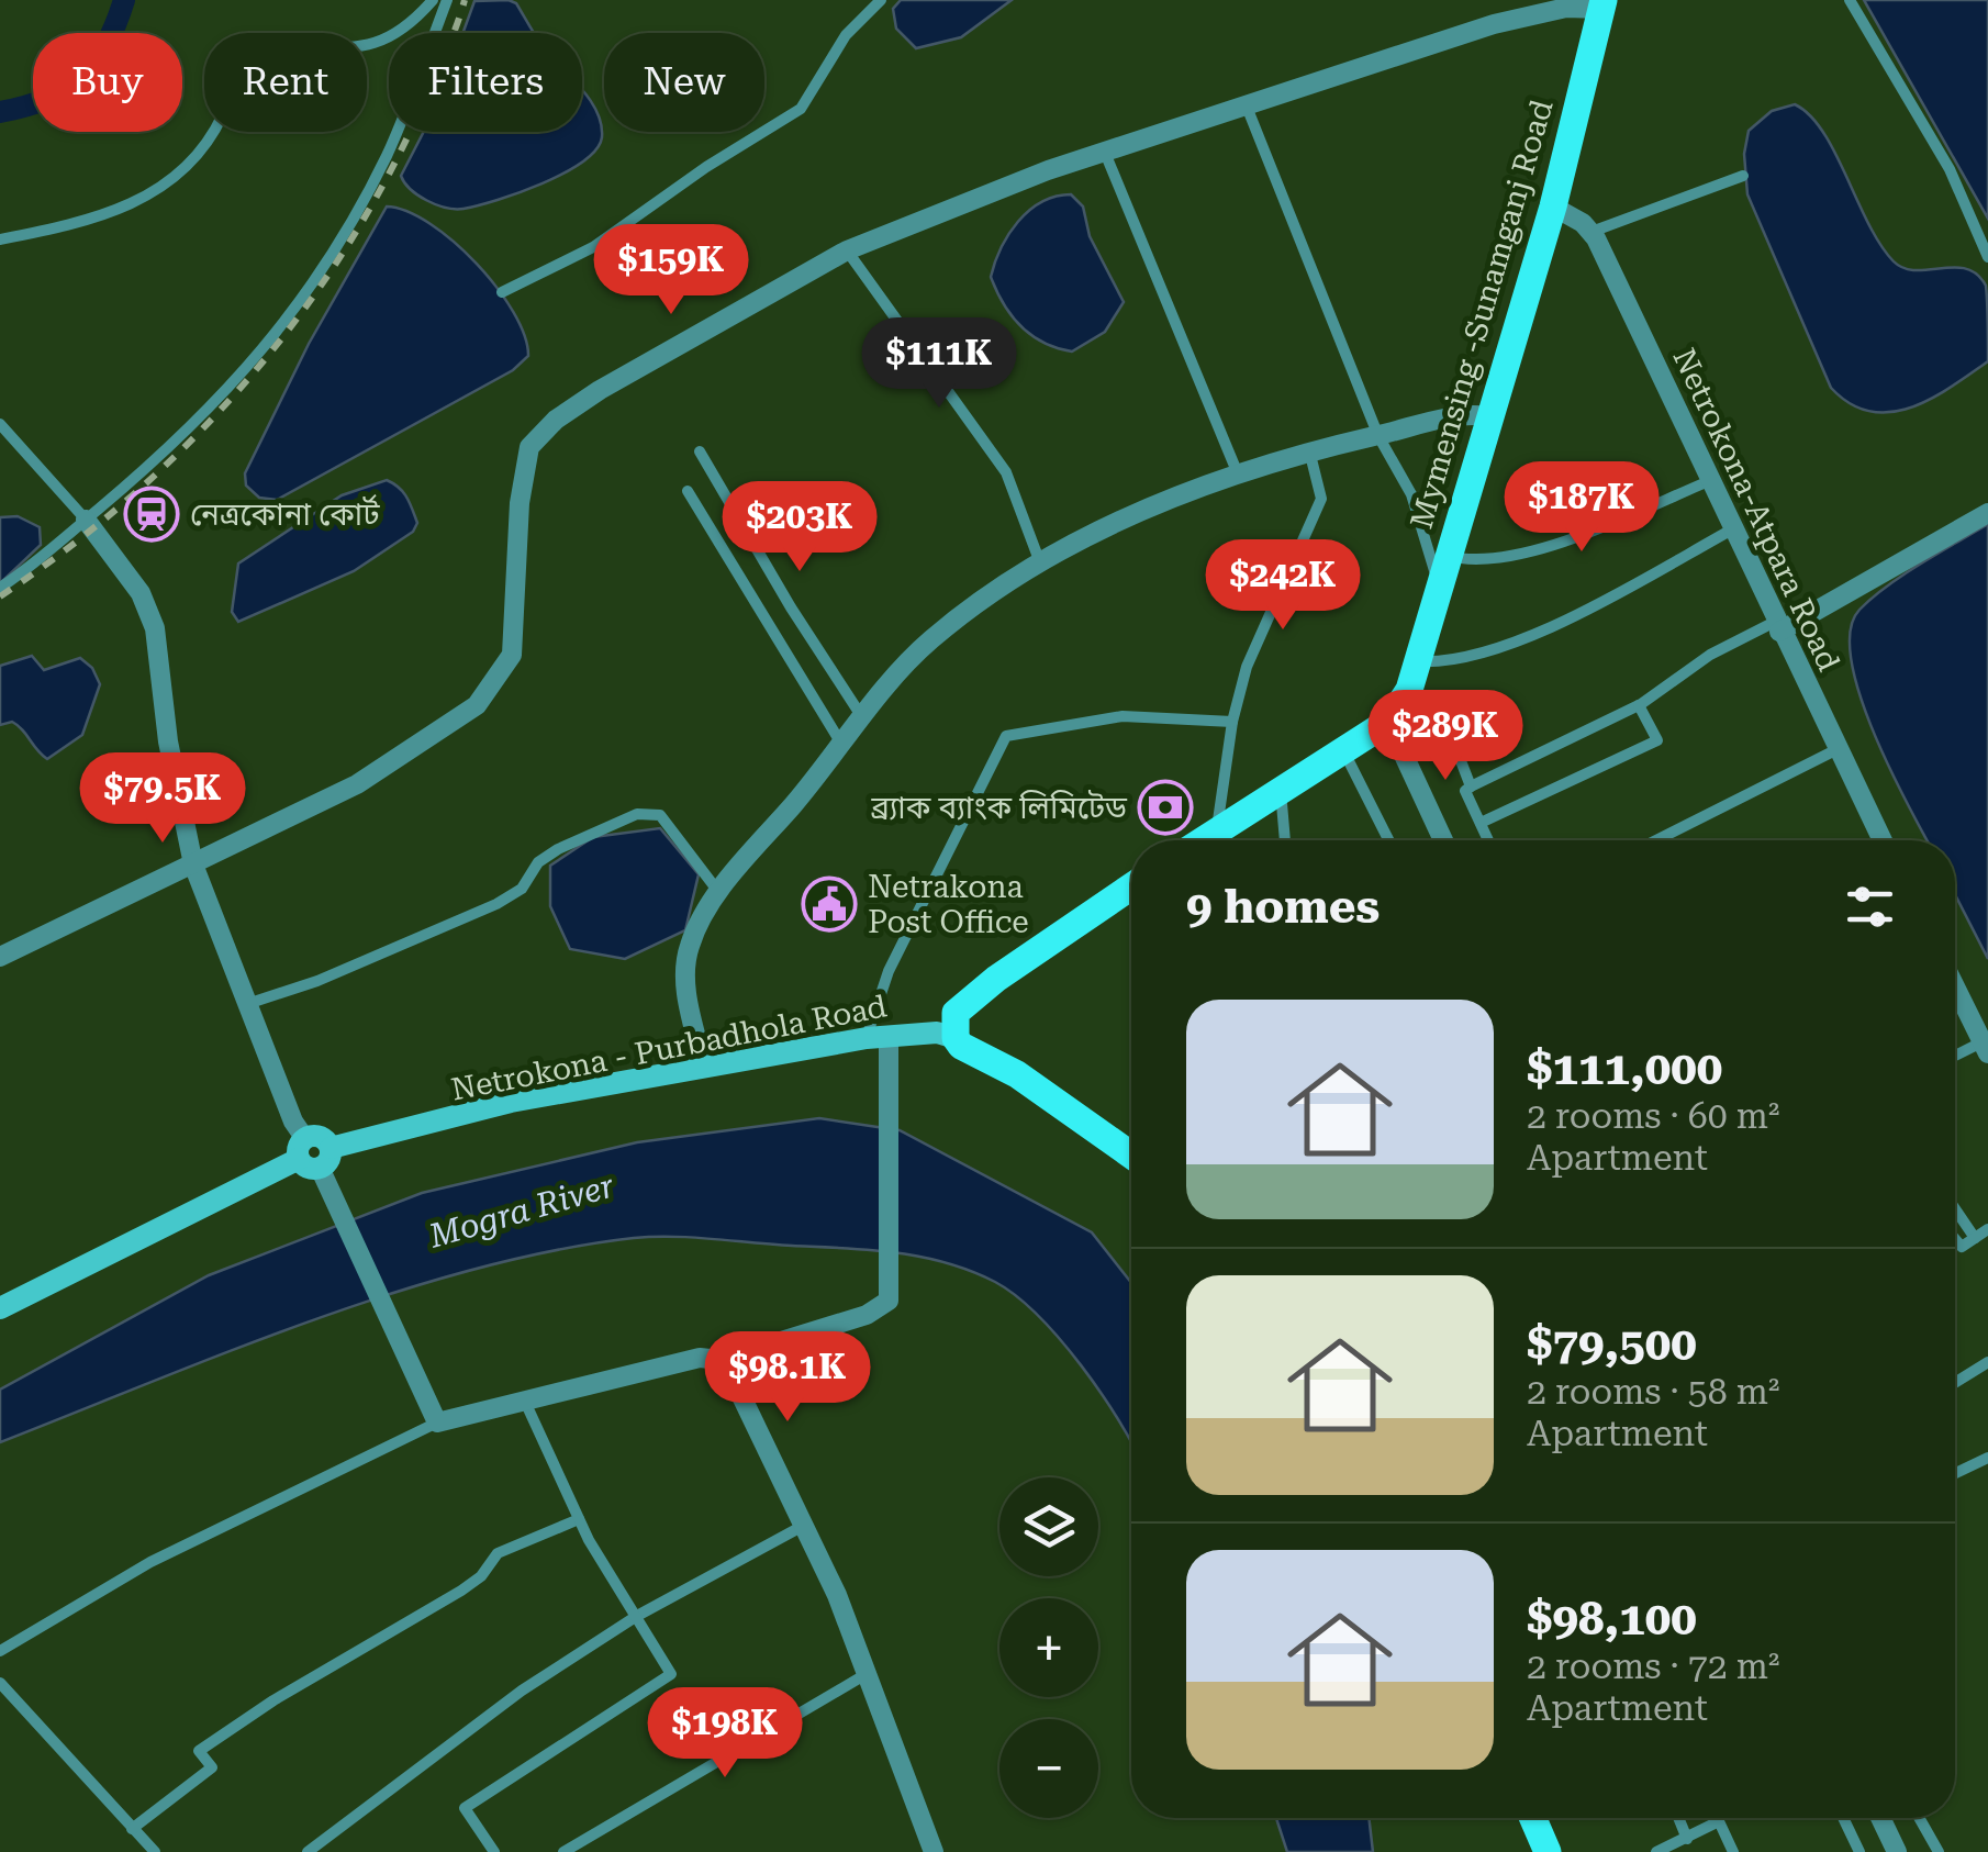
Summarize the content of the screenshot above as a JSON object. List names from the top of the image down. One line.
{"streets":{"main road":["Mymensing -Sunamganj Road","Netrokona - Purbadhola Road"],"street":["Netrokona-Atpara Road"]},"water":["Mogra River"],"places":{"station":["নেত্রকোনা কোর্ট"],"bank":["ব্র্যাক ব্যাংক লিমিটেড"],"public building":["Netrakona Post Office"]},"page":{"chip":["Buy","Rent","Filters","New"],"price":["$159K","$111K","$187K","$203K","$242K","$289K","$79.5K","$98.1K","$198K"],"heading":"9 homes","list":[{"name":"$111,000","note":"2 rooms · 60 m² · Apartment"},{"name":"$79,500","note":"2 rooms · 58 m² · Apartment"},{"name":"$98,100","note":"2 rooms · 72 m² · Apartment"}],"map_buttons":["+","−"]}}
